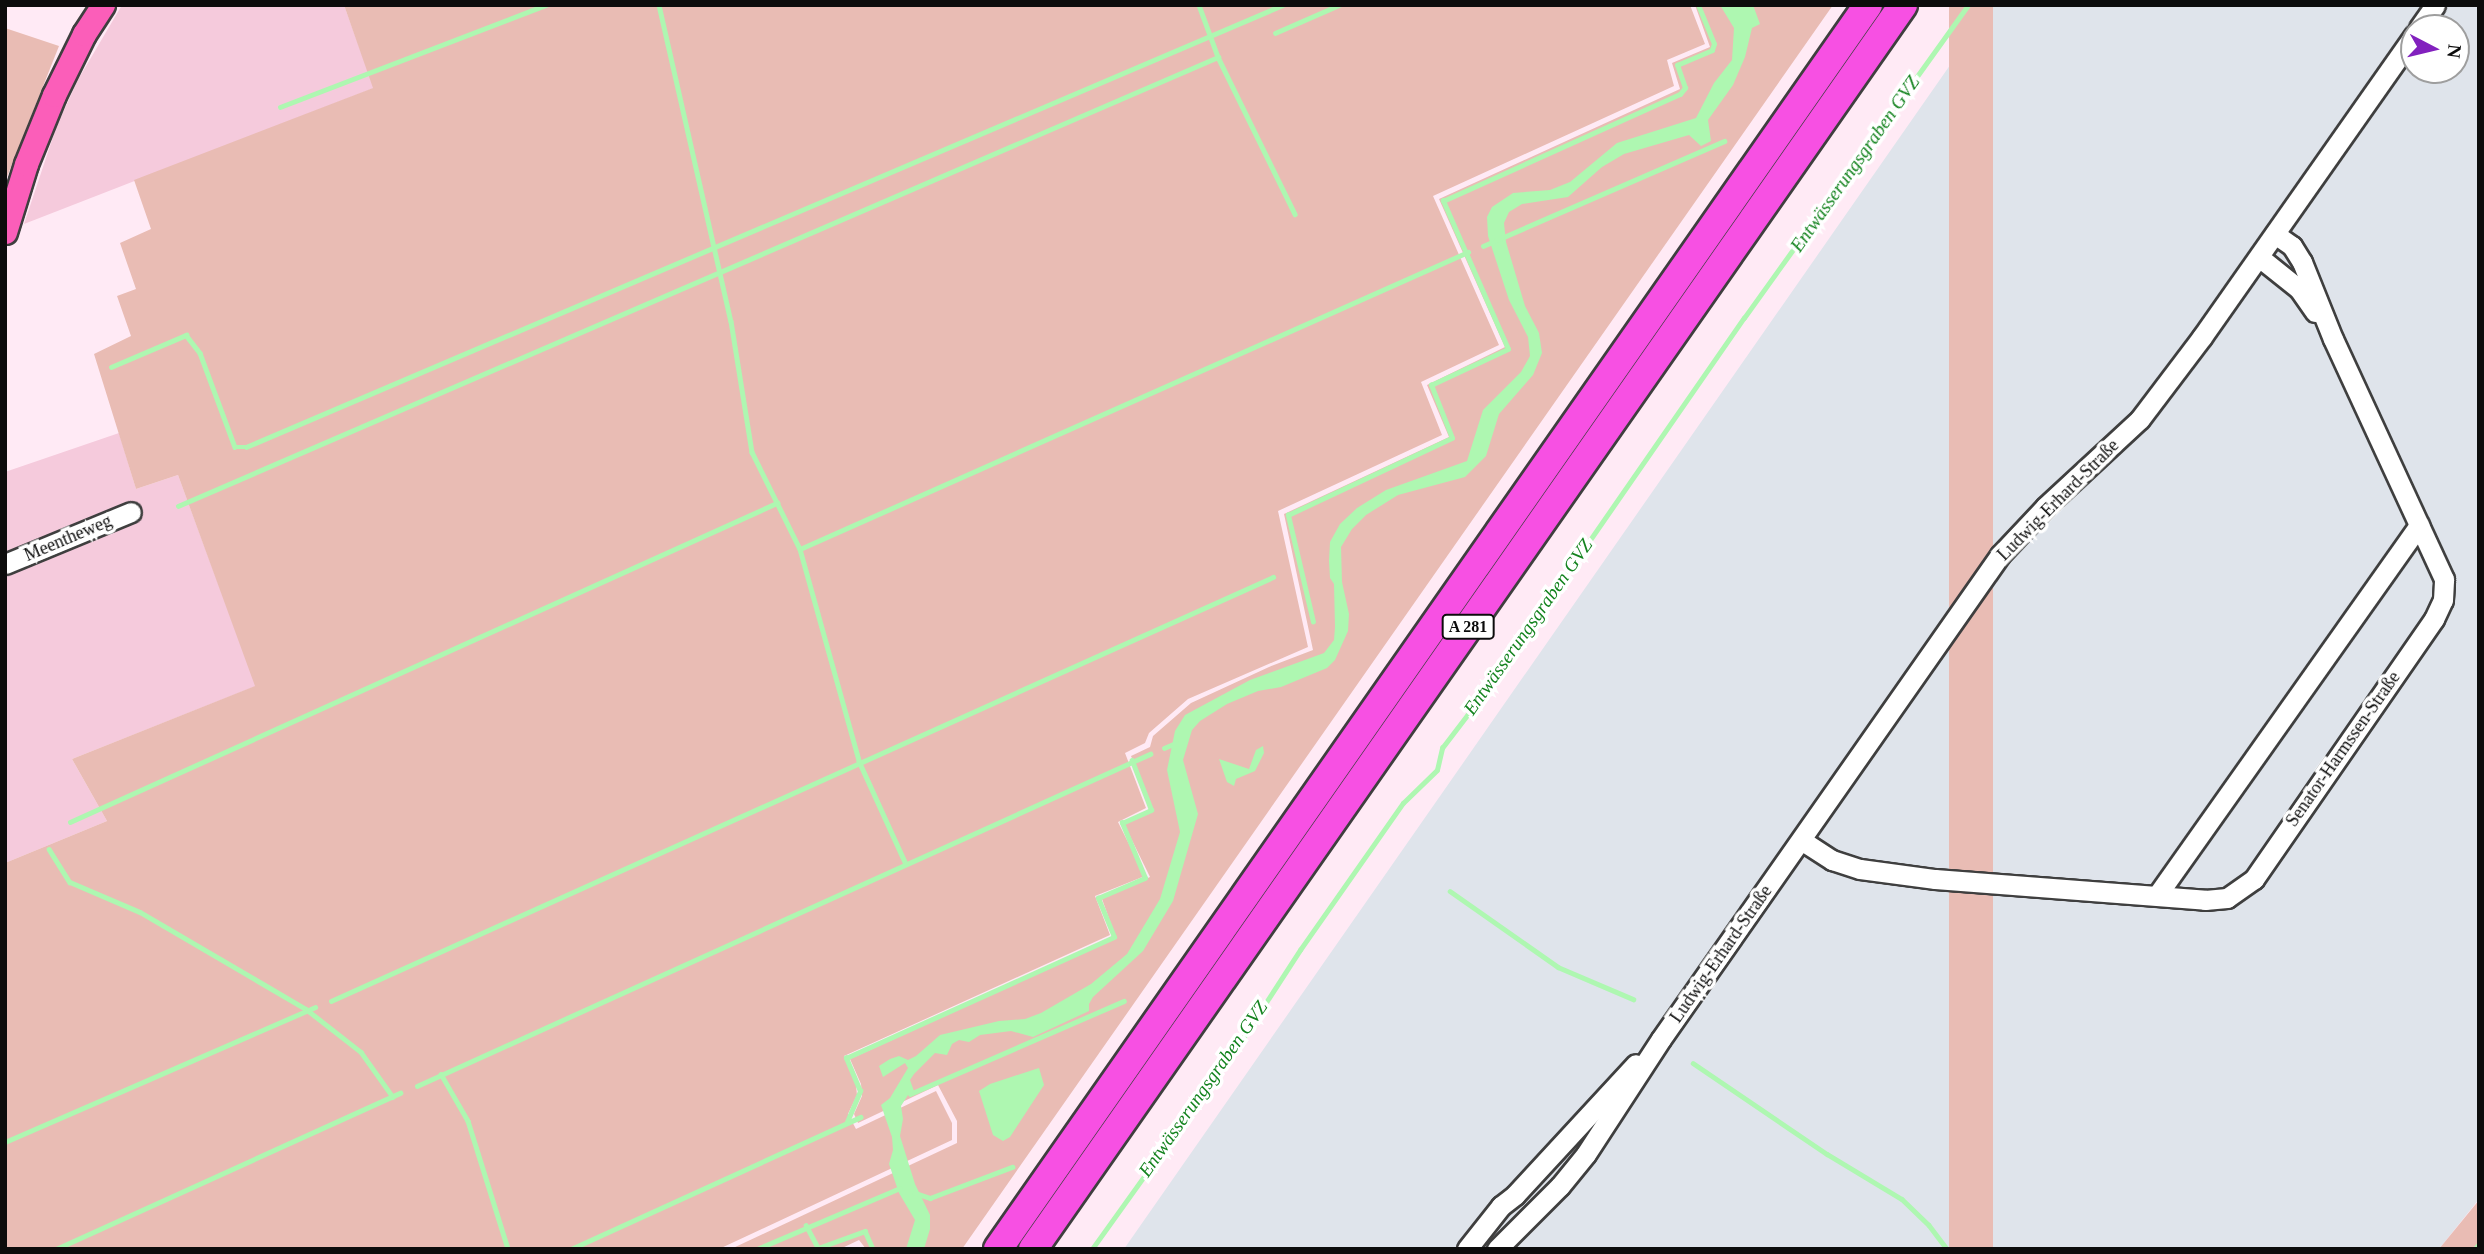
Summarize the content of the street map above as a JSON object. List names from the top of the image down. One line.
{"streets":{"highway":["A 281"],"street":["Ludwig-Erhard-Straße","Meentheweg","Senator-Harmssen-Straße"]},"crossings":[["Ludwig-Erhard-Straße","Senator-Harmssen-Straße"]],"water":["Entwässerungsgraben GVZ"],"north":"right"}
